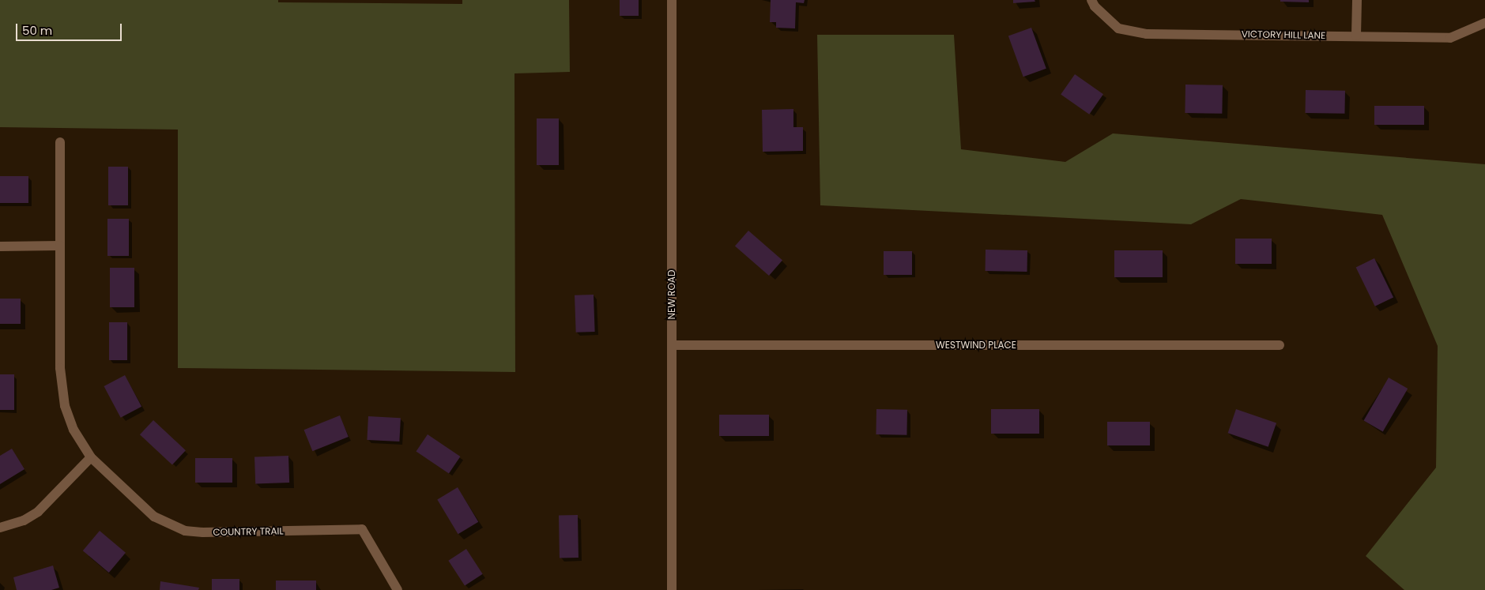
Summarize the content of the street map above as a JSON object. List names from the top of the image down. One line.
{"streets":{"street":["VICTORY HILL LANE","NEW ROAD","WESTWIND PLACE","COUNTRY TRAIL"]},"crossings":[["NEW ROAD","WESTWIND PLACE"]],"scale_bar":"50 m"}
